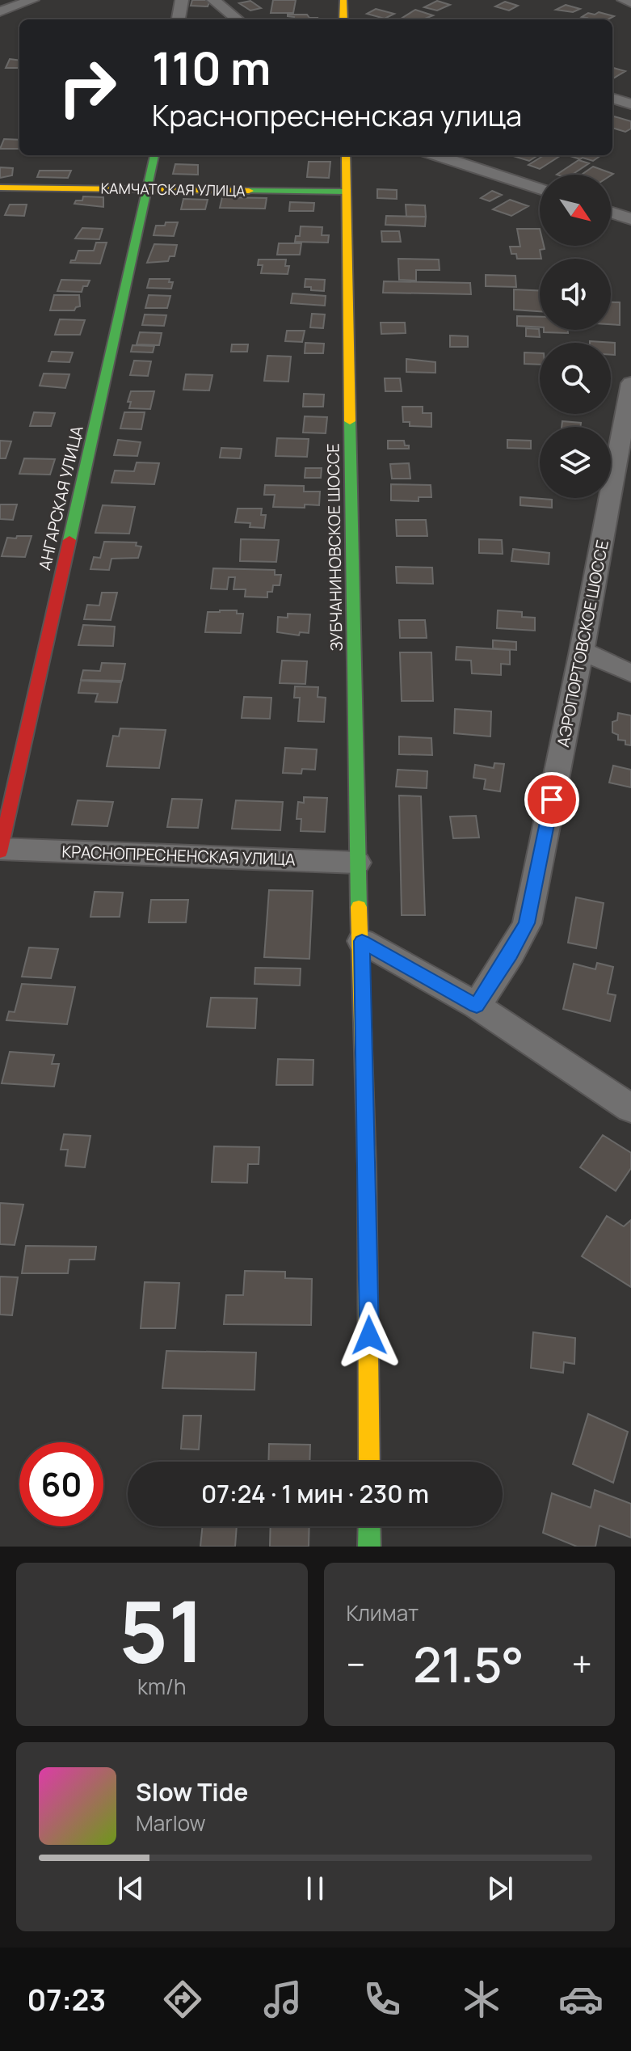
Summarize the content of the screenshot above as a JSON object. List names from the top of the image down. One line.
{"streets":{"main road":["КАМЧАТСКАЯ УЛИЦА","АНГАРСКАЯ УЛИЦА","ЗУБЧАНИНОВСКОЕ ШОССЕ"],"street":["АЭРОПОРТОВСКОЕ ШОССЕ","КРАСНОПРЕСНЕНСКАЯ УЛИЦА"]},"crossings":[["КАМЧАТСКАЯ УЛИЦА","АНГАРСКАЯ УЛИЦА"],["КАМЧАТСКАЯ УЛИЦА","ЗУБЧАНИНОВСКОЕ ШОССЕ"],["АНГАРСКАЯ УЛИЦА","КРАСНОПРЕСНЕНСКАЯ УЛИЦА"],["ЗУБЧАНИНОВСКОЕ ШОССЕ","КРАСНОПРЕСНЕНСКАЯ УЛИЦА"]],"north":"bottom right","page":{"turn":["110 m","Краснопресненская улица"],"limit":"60","trip":"07:24 · 1 мин · 230 m","tile":[["51","km/h"],"Климат"],"heat":["−","21.5°","+"],"song":["Slow Tide","Marlow"],"tabs":"07:23"}}
